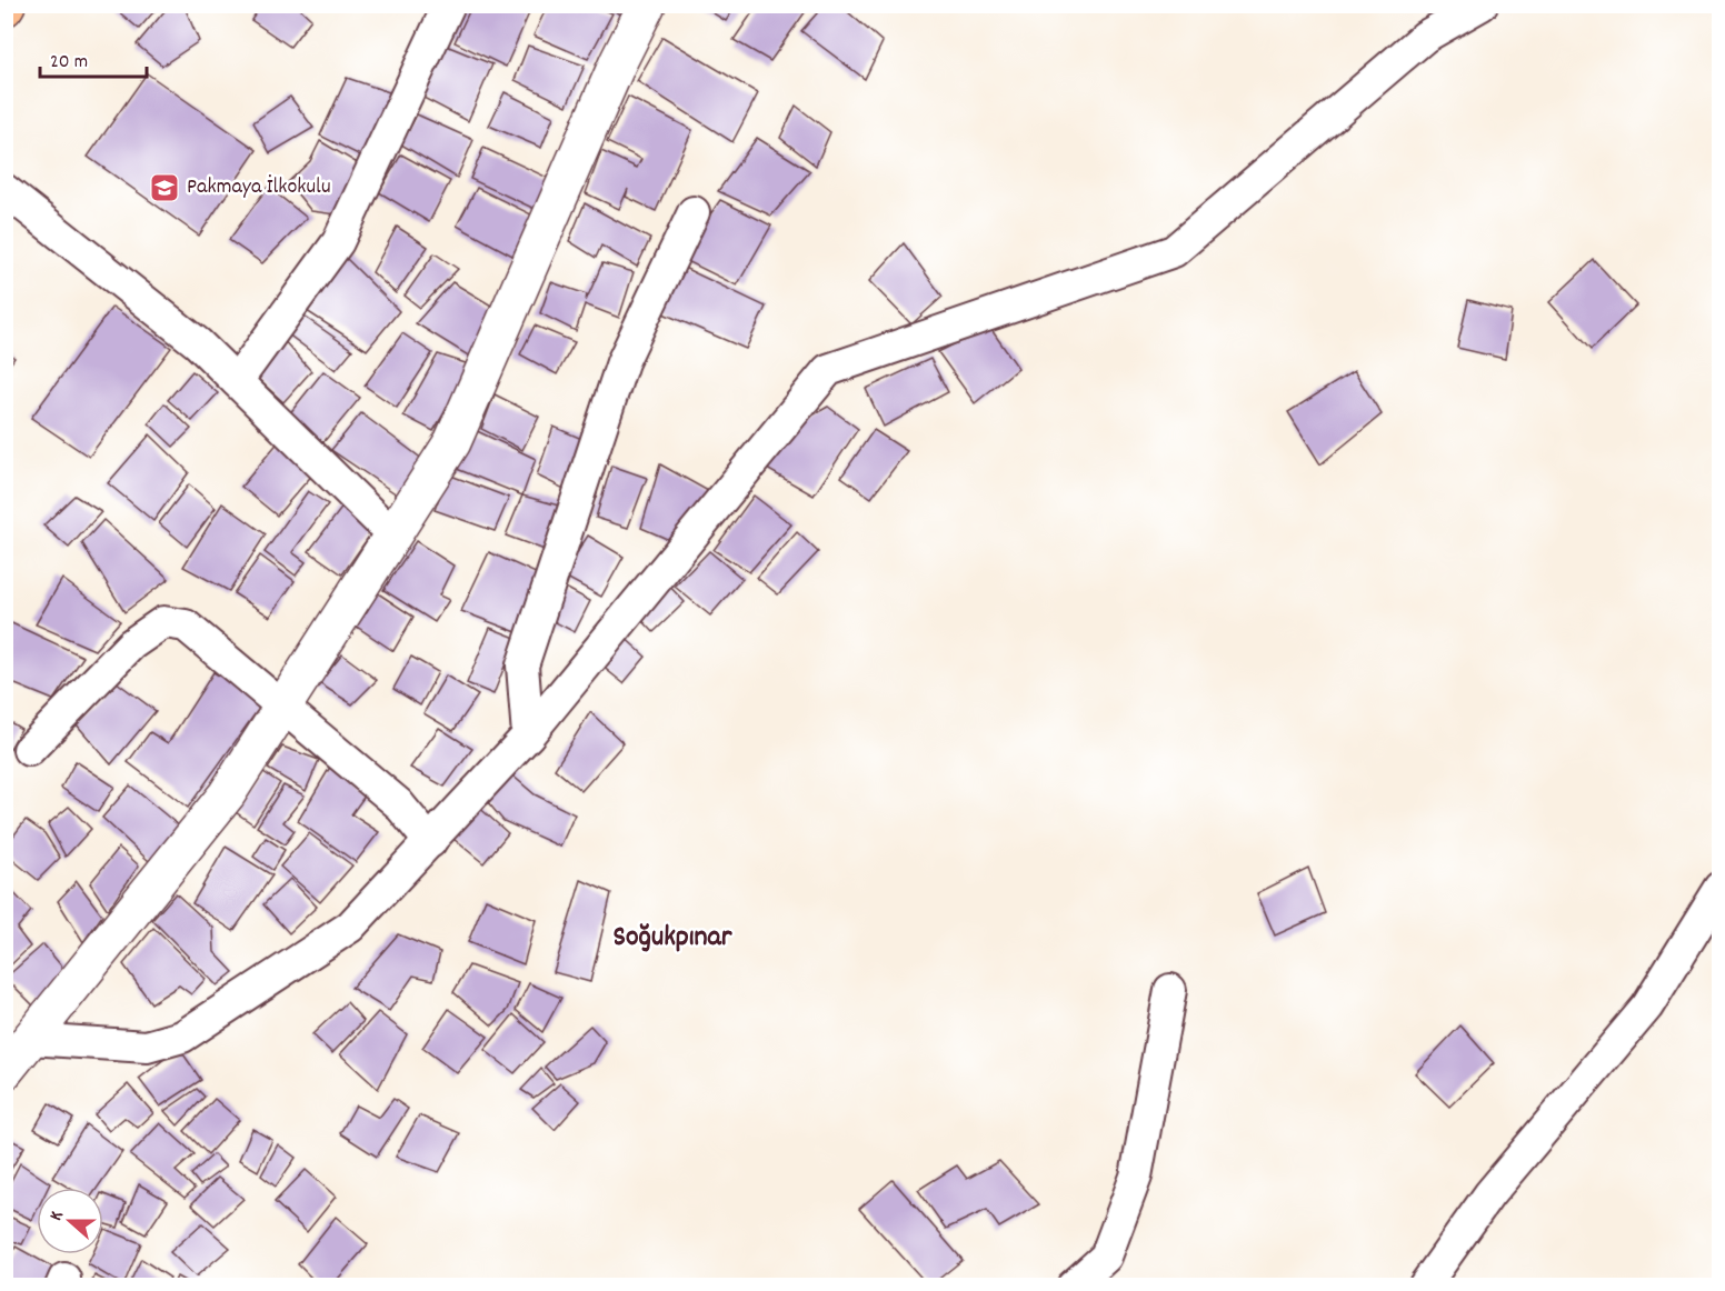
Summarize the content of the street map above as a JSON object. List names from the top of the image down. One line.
{"districts":["Soğukpınar"],"places":{"school or university":["Pakmaya İlkokulu"]},"scale_bar":"20 m","north":"left"}
